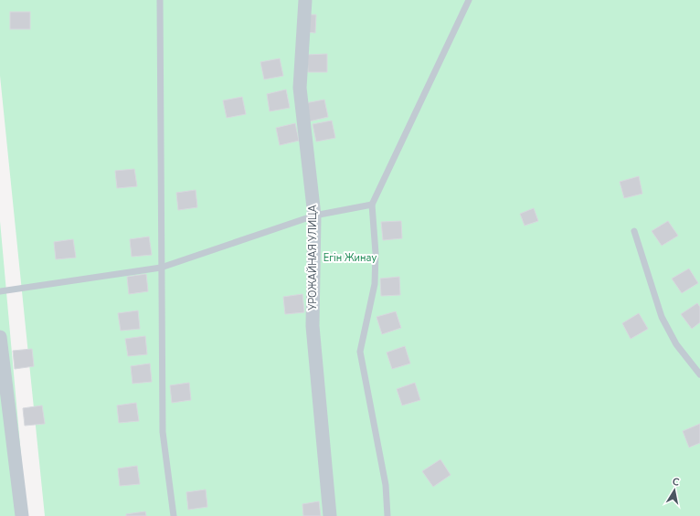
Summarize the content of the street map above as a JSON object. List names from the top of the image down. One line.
{"streets":{"street":["УРОЖАЙНАЯ УЛИЦА"]},"parks":["Егін Жинау"],"north":"top"}
